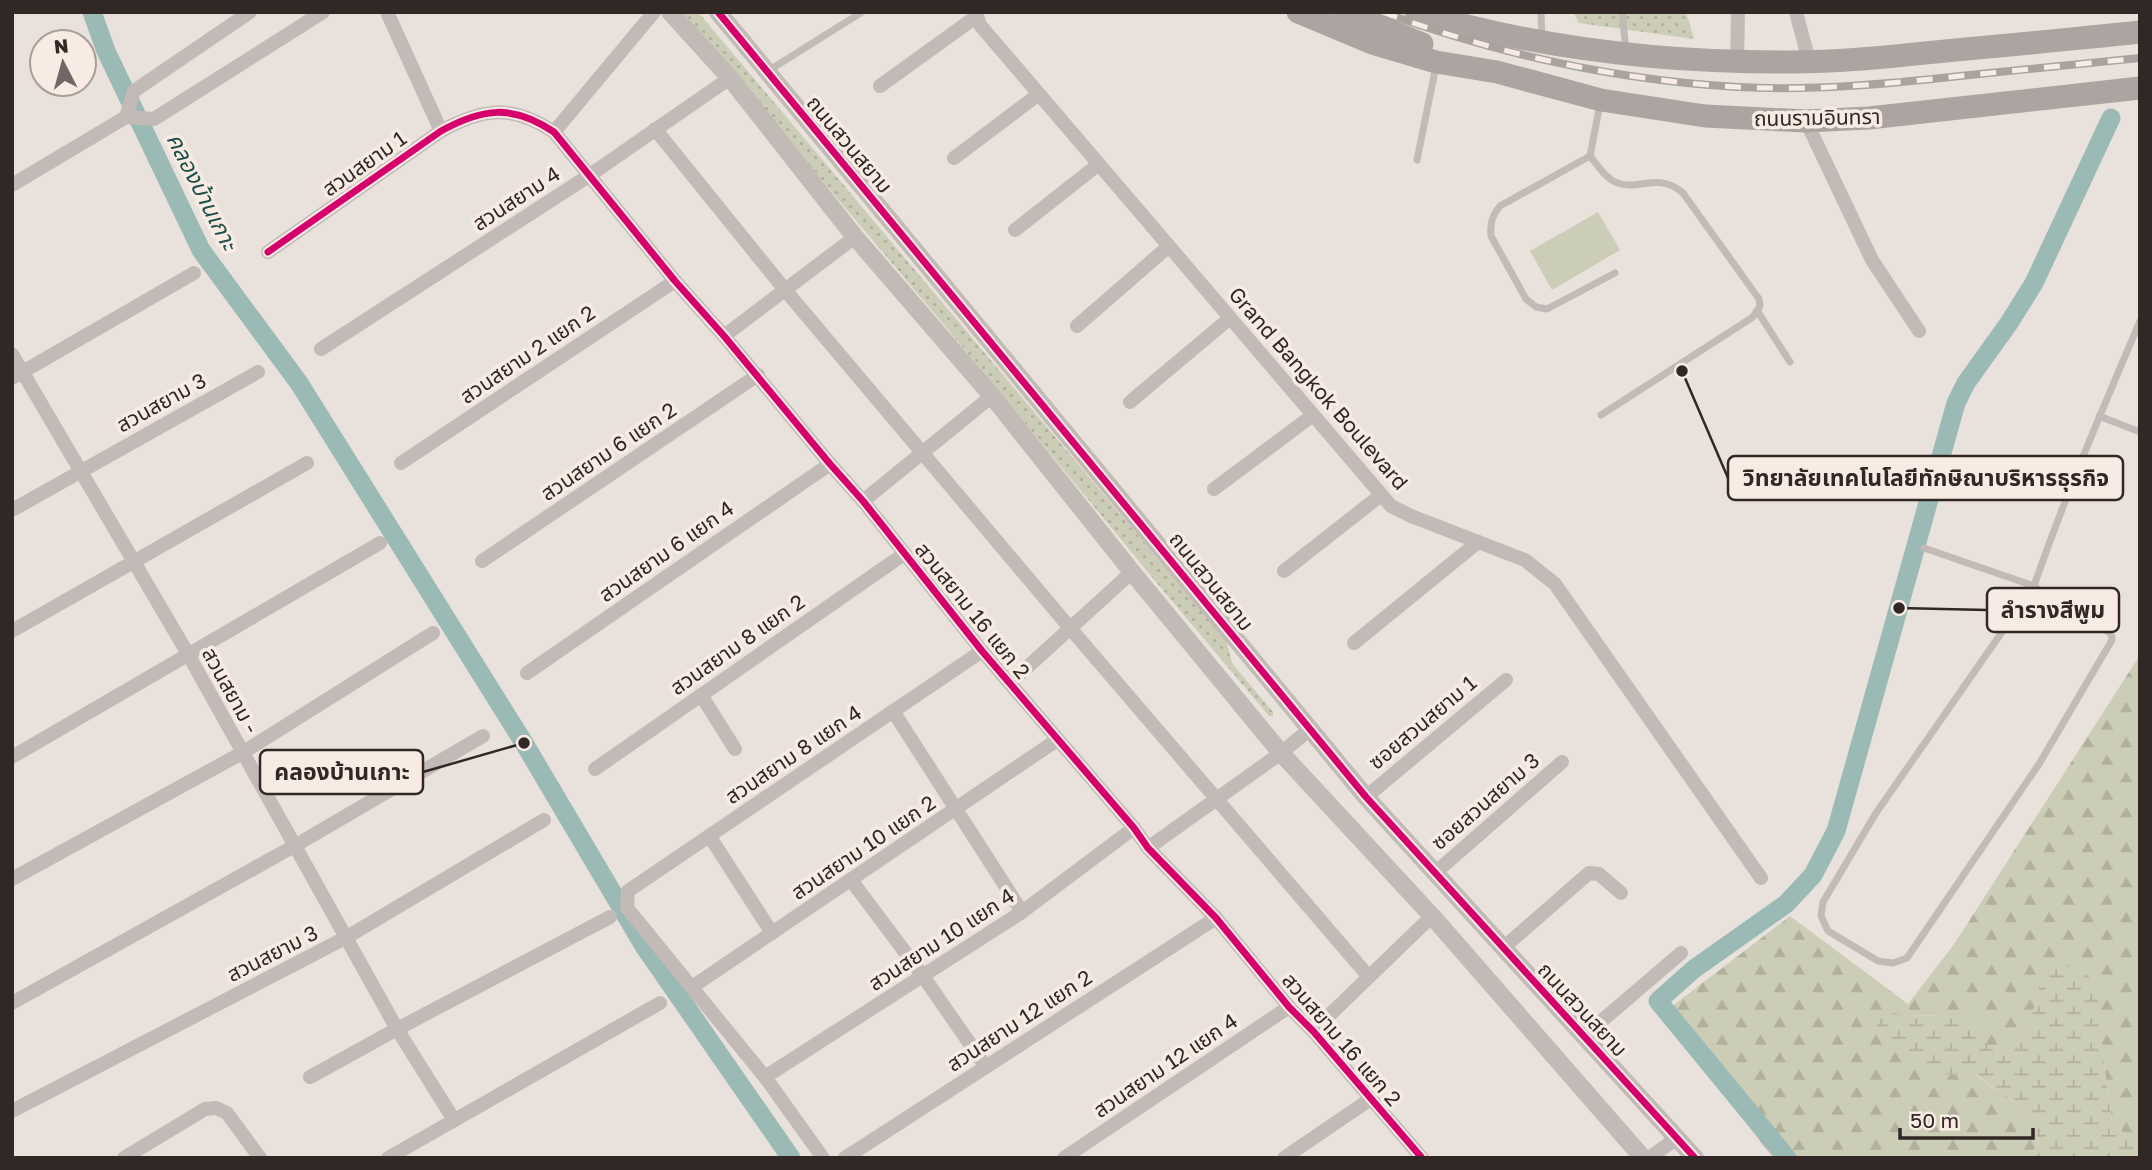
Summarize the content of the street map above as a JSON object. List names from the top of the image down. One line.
{"streets":{"highway":["ถนนรามอินทรา"],"street":["ถนนสวนสยาม","สวนสยาม 1","สวนสยาม 4","สวนสยาม 2 แยก 2","Grand Bangkok Boulevard","สวนสยาม 3","สวนสยาม 6 แยก 2","สวนสยาม 6 แยก 4","สวนสยาม 16 แยก 2","สวนสยาม 8 แยก 2","สวนสยาม -","ซอยสวนสยาม 1","สวนสยาม 8 แยก 4","ซอยสวนสยาม 3","สวนสยาม 10 แยก 2","สวนสยาม 10 แยก 4","สวนสยาม 12 แยก 2","สวนสยาม 12 แยก 4"]},"crossings":[["ถนนสวนสยาม","ซอยสวนสยาม 1"],["ถนนสวนสยาม","ซอยสวนสยาม 3"],["สวนสยาม 1","สวนสยาม 16 แยก 2"],["สวนสยาม 4","สวนสยาม 16 แยก 2"],["สวนสยาม 2 แยก 2","สวนสยาม 16 แยก 2"],["สวนสยาม 3","สวนสยาม -"],["สวนสยาม 6 แยก 2","สวนสยาม 16 แยก 2"],["สวนสยาม 6 แยก 4","สวนสยาม 16 แยก 2"],["สวนสยาม 16 แยก 2","สวนสยาม 8 แยก 2"],["สวนสยาม 16 แยก 2","สวนสยาม 8 แยก 4"],["สวนสยาม 16 แยก 2","สวนสยาม 10 แยก 2"],["สวนสยาม 16 แยก 2","สวนสยาม 10 แยก 4"],["สวนสยาม 16 แยก 2","สวนสยาม 12 แยก 2"],["สวนสยาม 16 แยก 2","สวนสยาม 12 แยก 4"],["สวนสยาม 8 แยก 4","สวนสยาม 10 แยก 2"]],"water":["คลองบ้านเกาะ"],"places":["วิทยาลัยเทคโนโลยีทักษิณาบริหารธุรกิจ","ลำรางสีพูม","คลองบ้านเกาะ"],"scale_bar":"50 m","north":"top"}
